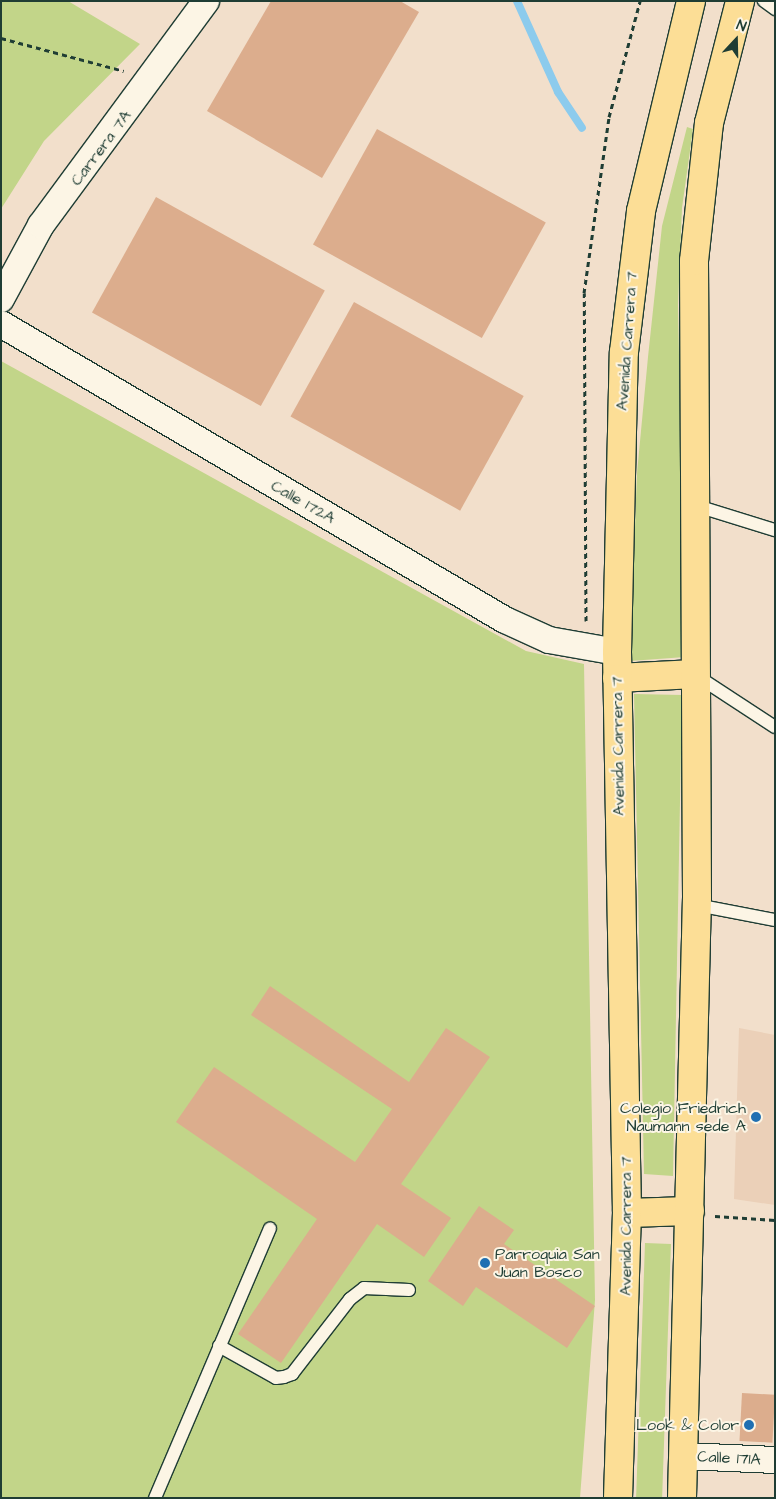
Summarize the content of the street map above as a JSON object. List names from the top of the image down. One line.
{"streets":{"main road":["Avenida Carrera 7"],"street":["Carrera 7A","Calle 172A","Calle 171A"]},"crossings":[["Avenida Carrera 7","Calle 172A"]],"places":["Colegio Friedrich Naumann sede A","Parroquia San Juan Bosco","Look & Color"],"north":"top"}
